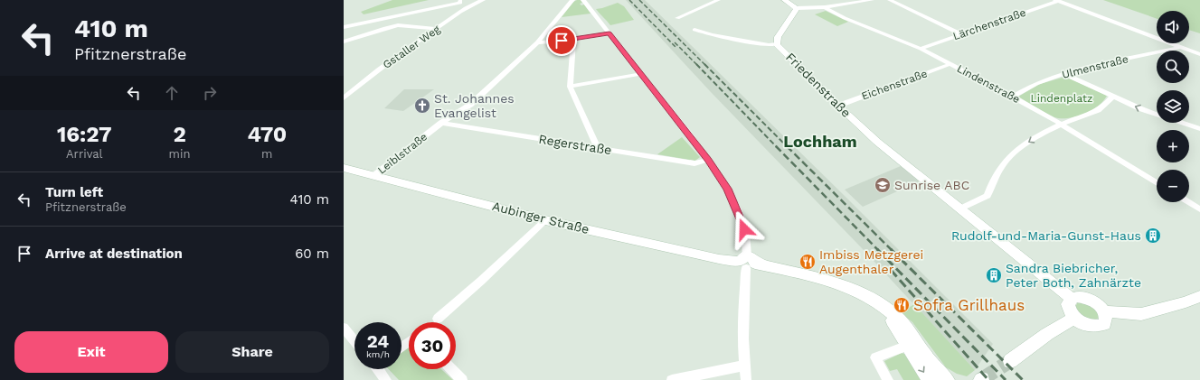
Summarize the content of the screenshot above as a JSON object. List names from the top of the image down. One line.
{"streets":{"street":["Lärchenstraße","Gstaller Weg","Ulmenstraße","Lindenstraße","Friedenstraße","Eichenstraße","Regerstraße","Leiblstraße","Aubinger Straße"]},"crossings":[["Lärchenstraße","Lindenstraße"],["Ulmenstraße","Lindenstraße"],["Lindenstraße","Eichenstraße"],["Friedenstraße","Eichenstraße"],["Regerstraße","Leiblstraße"],["Leiblstraße","Aubinger Straße"]],"districts":["Lochham"],"parks":["Lindenplatz"],"places":{"church":["St. Johannes Evangelist"],"school or university":["Sunrise ABC"],"building":["Rudolf-und-Maria-Gunst-Haus","Sandra Biebricher, Peter Both, Zahnärzte"],"restaurant":["Imbiss Metzgerei Augenthaler","Sofra Grillhaus"]},"page":{"turn":["410 m","Pfitznerstraße"],"map_buttons":["+","−"],"eta":["16:27","Arrival","2","min","470","m"],"list":[{"name":"Turn left","note":"Pfitznerstraße","value":"410 m"},{"name":"Arrive at destination","value":"60 m"}],"speed":"24 km/h","limit":"30","buttons":["Exit","Share"]}}
